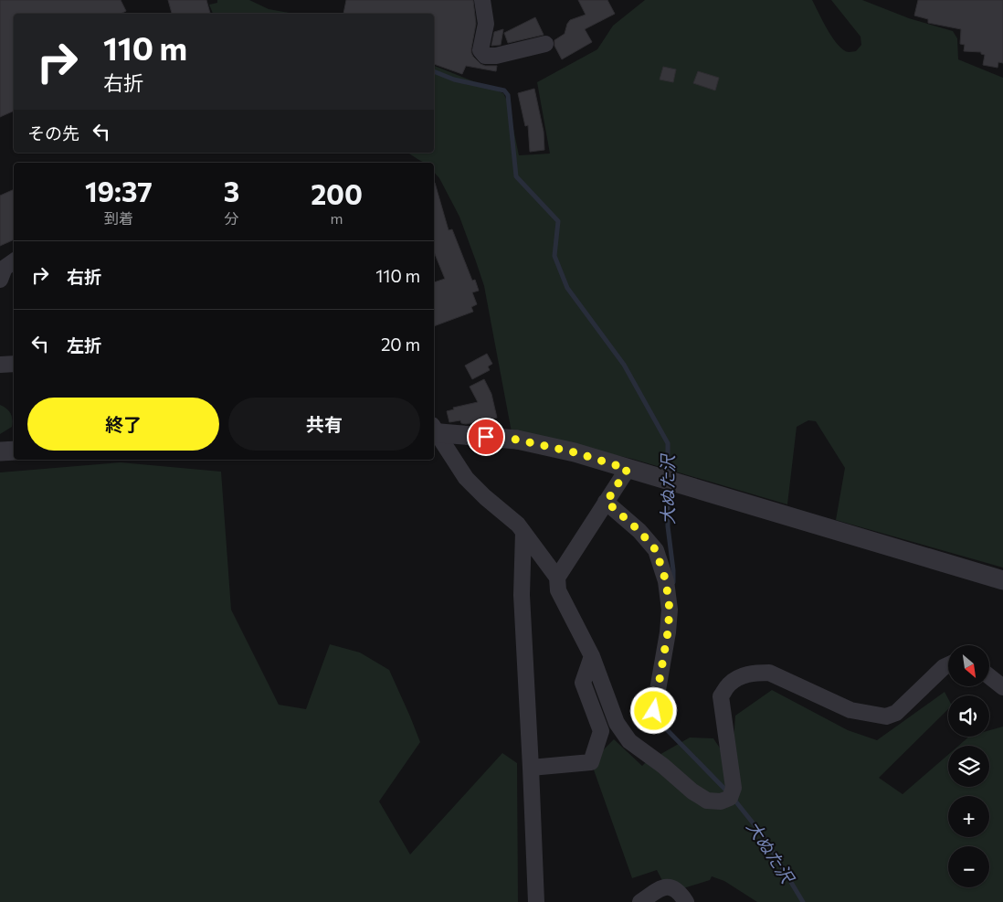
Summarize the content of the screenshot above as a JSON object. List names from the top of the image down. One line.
{"water":["大ぬた沢"],"north":"bottom right","page":{"turn":["110 m","右折"],"then":"その先","eta":["19:37","到着","3","分","200","m"],"list":[{"name":"右折","value":"110 m"},{"name":"左折","value":"20 m"}],"buttons":["終了","共有"],"map_buttons":["+","−"]}}
